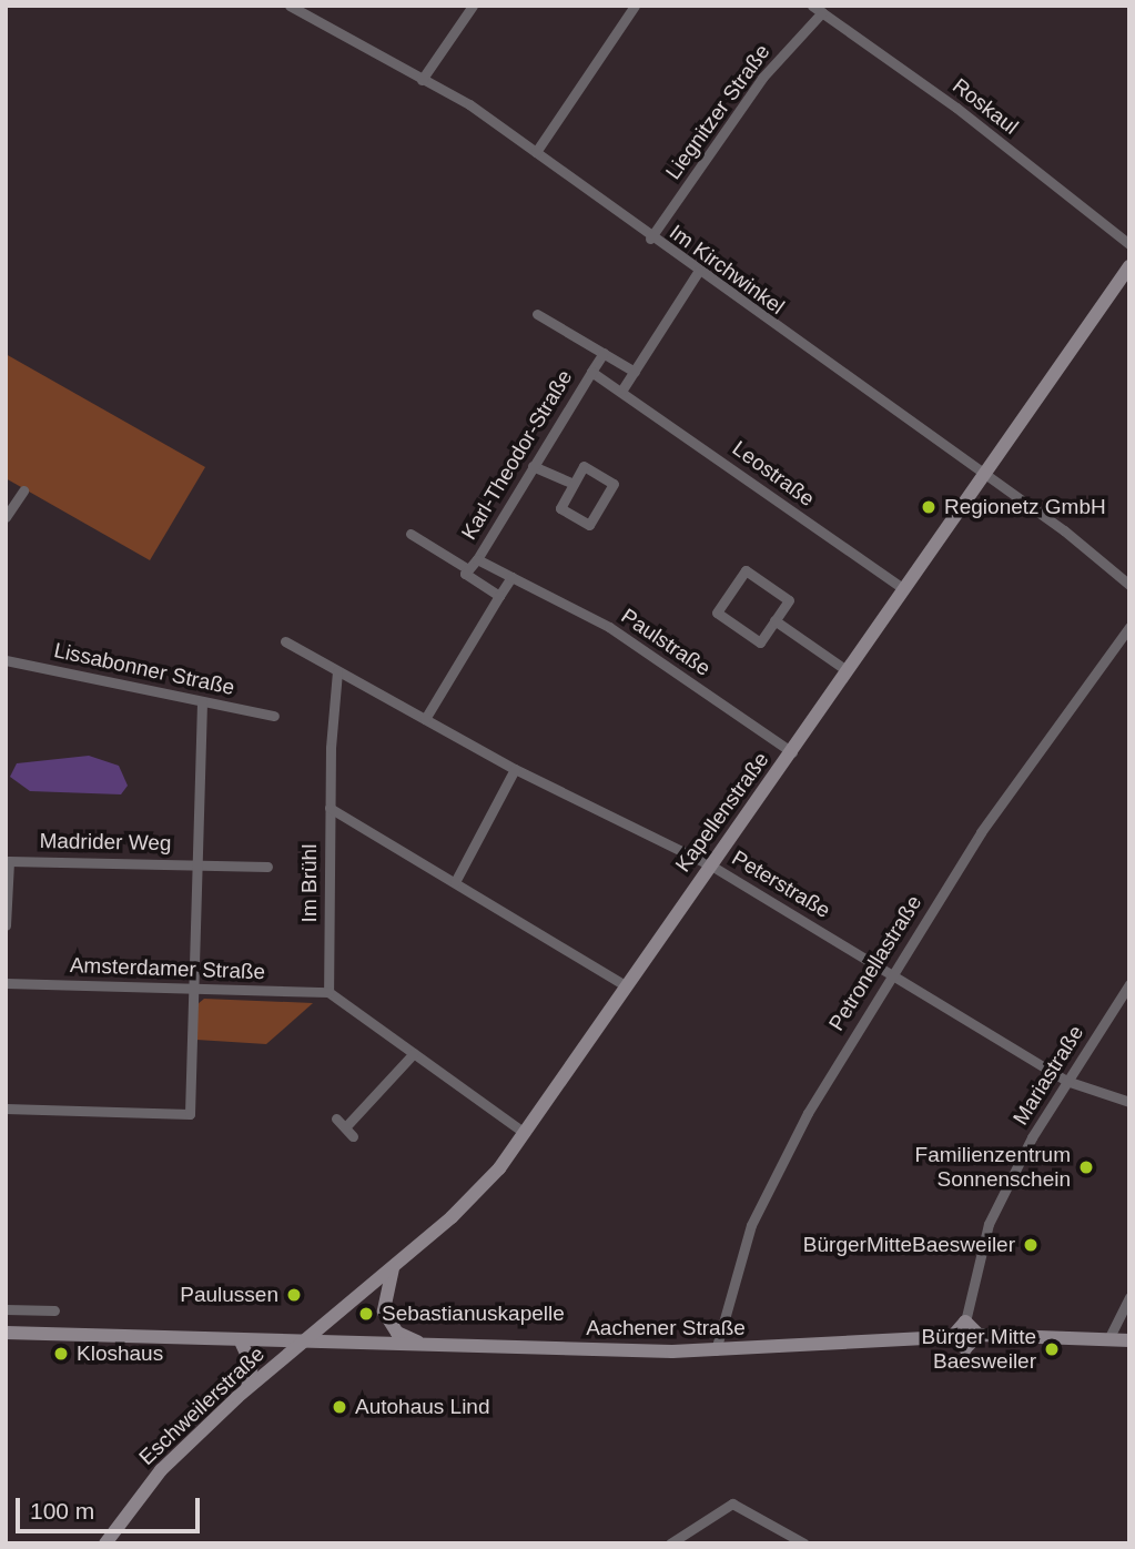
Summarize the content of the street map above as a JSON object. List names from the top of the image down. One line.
{"streets":{"street":["Roskaul","Liegnitzer Straße","Im Kirchwinkel","Karl-Theodor-Straße","Leostraße","Paulstraße","Lissabonner Straße","Kapellenstraße","Madrider Weg","Im Brühl","Peterstraße","Petronellastraße","Amsterdamer Straße","Mariastraße","Aachener Straße","Eschweilerstraße"]},"crossings":[["Roskaul","Liegnitzer Straße"],["Liegnitzer Straße","Im Kirchwinkel"],["Im Kirchwinkel","Kapellenstraße"],["Karl-Theodor-Straße","Leostraße"],["Karl-Theodor-Straße","Paulstraße"],["Leostraße","Kapellenstraße"],["Paulstraße","Kapellenstraße"],["Kapellenstraße","Peterstraße"],["Kapellenstraße","Aachener Straße"],["Kapellenstraße","Eschweilerstraße"],["Im Brühl","Peterstraße"],["Im Brühl","Amsterdamer Straße"],["Peterstraße","Petronellastraße"],["Peterstraße","Mariastraße"],["Petronellastraße","Aachener Straße"],["Aachener Straße","Eschweilerstraße"]],"places":["Regionetz GmbH","Familienzentrum Sonnenschein","BürgerMitteBaesweiler","Paulussen","Sebastianuskapelle","Bürger Mitte Baesweiler","Kloshaus","Autohaus Lind"],"scale_bar":"100 m"}
